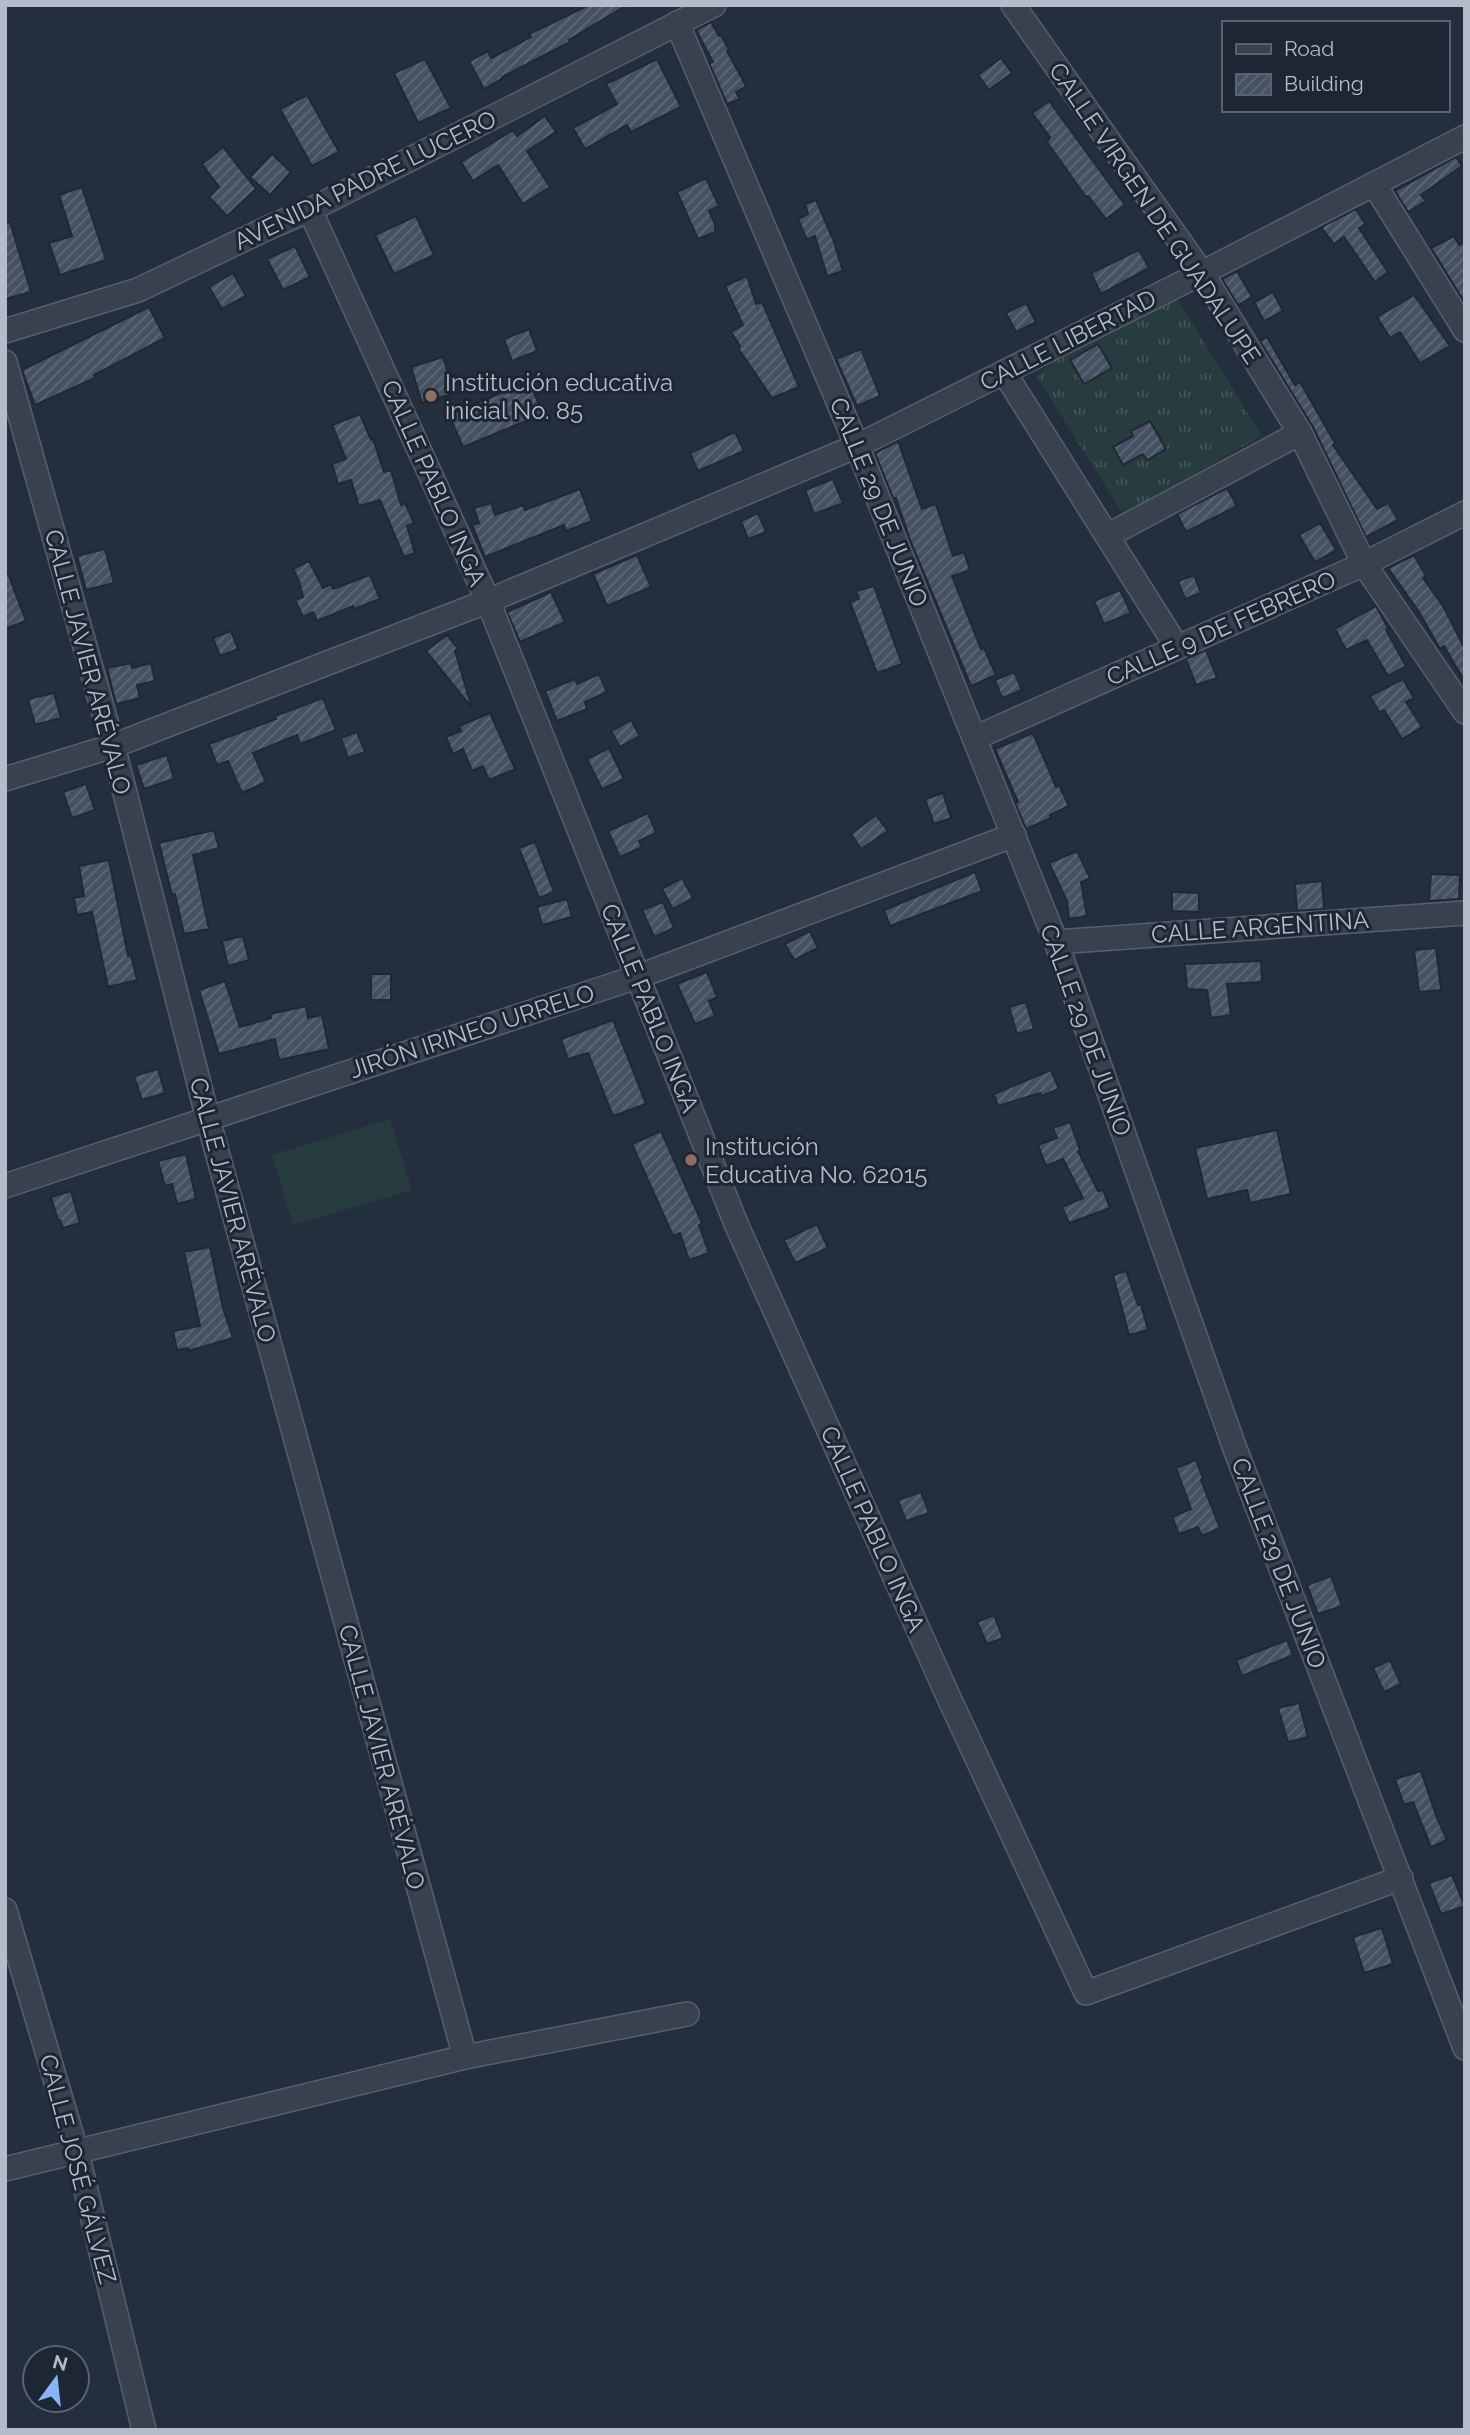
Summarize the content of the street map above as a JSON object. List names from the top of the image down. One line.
{"streets":{"street":["AVENIDA PADRE LUCERO","CALLE VIRGEN DE GUADALUPE","CALLE LIBERTAD","CALLE PABLO INGA","CALLE 29 DE JUNIO","CALLE 9 DE FEBRERO","CALLE JAVIER ARÉVALO","CALLE ARGENTINA","JIRÓN IRINEO URRELO","CALLE JOSÉ GÁLVEZ"]},"crossings":[["AVENIDA PADRE LUCERO","CALLE PABLO INGA"],["AVENIDA PADRE LUCERO","CALLE 29 DE JUNIO"],["CALLE VIRGEN DE GUADALUPE","CALLE LIBERTAD"],["CALLE VIRGEN DE GUADALUPE","CALLE 9 DE FEBRERO"],["CALLE LIBERTAD","CALLE PABLO INGA"],["CALLE LIBERTAD","CALLE 29 DE JUNIO"],["CALLE LIBERTAD","CALLE JAVIER ARÉVALO"],["CALLE PABLO INGA","CALLE 29 DE JUNIO"],["CALLE PABLO INGA","JIRÓN IRINEO URRELO"],["CALLE 29 DE JUNIO","CALLE 9 DE FEBRERO"],["CALLE 29 DE JUNIO","CALLE ARGENTINA"],["CALLE 29 DE JUNIO","JIRÓN IRINEO URRELO"],["CALLE JAVIER ARÉVALO","JIRÓN IRINEO URRELO"]],"places":["Institución educativa inicial No. 85","Institución Educativa No. 62015"],"legend":["Road","Building"],"north":"top"}
